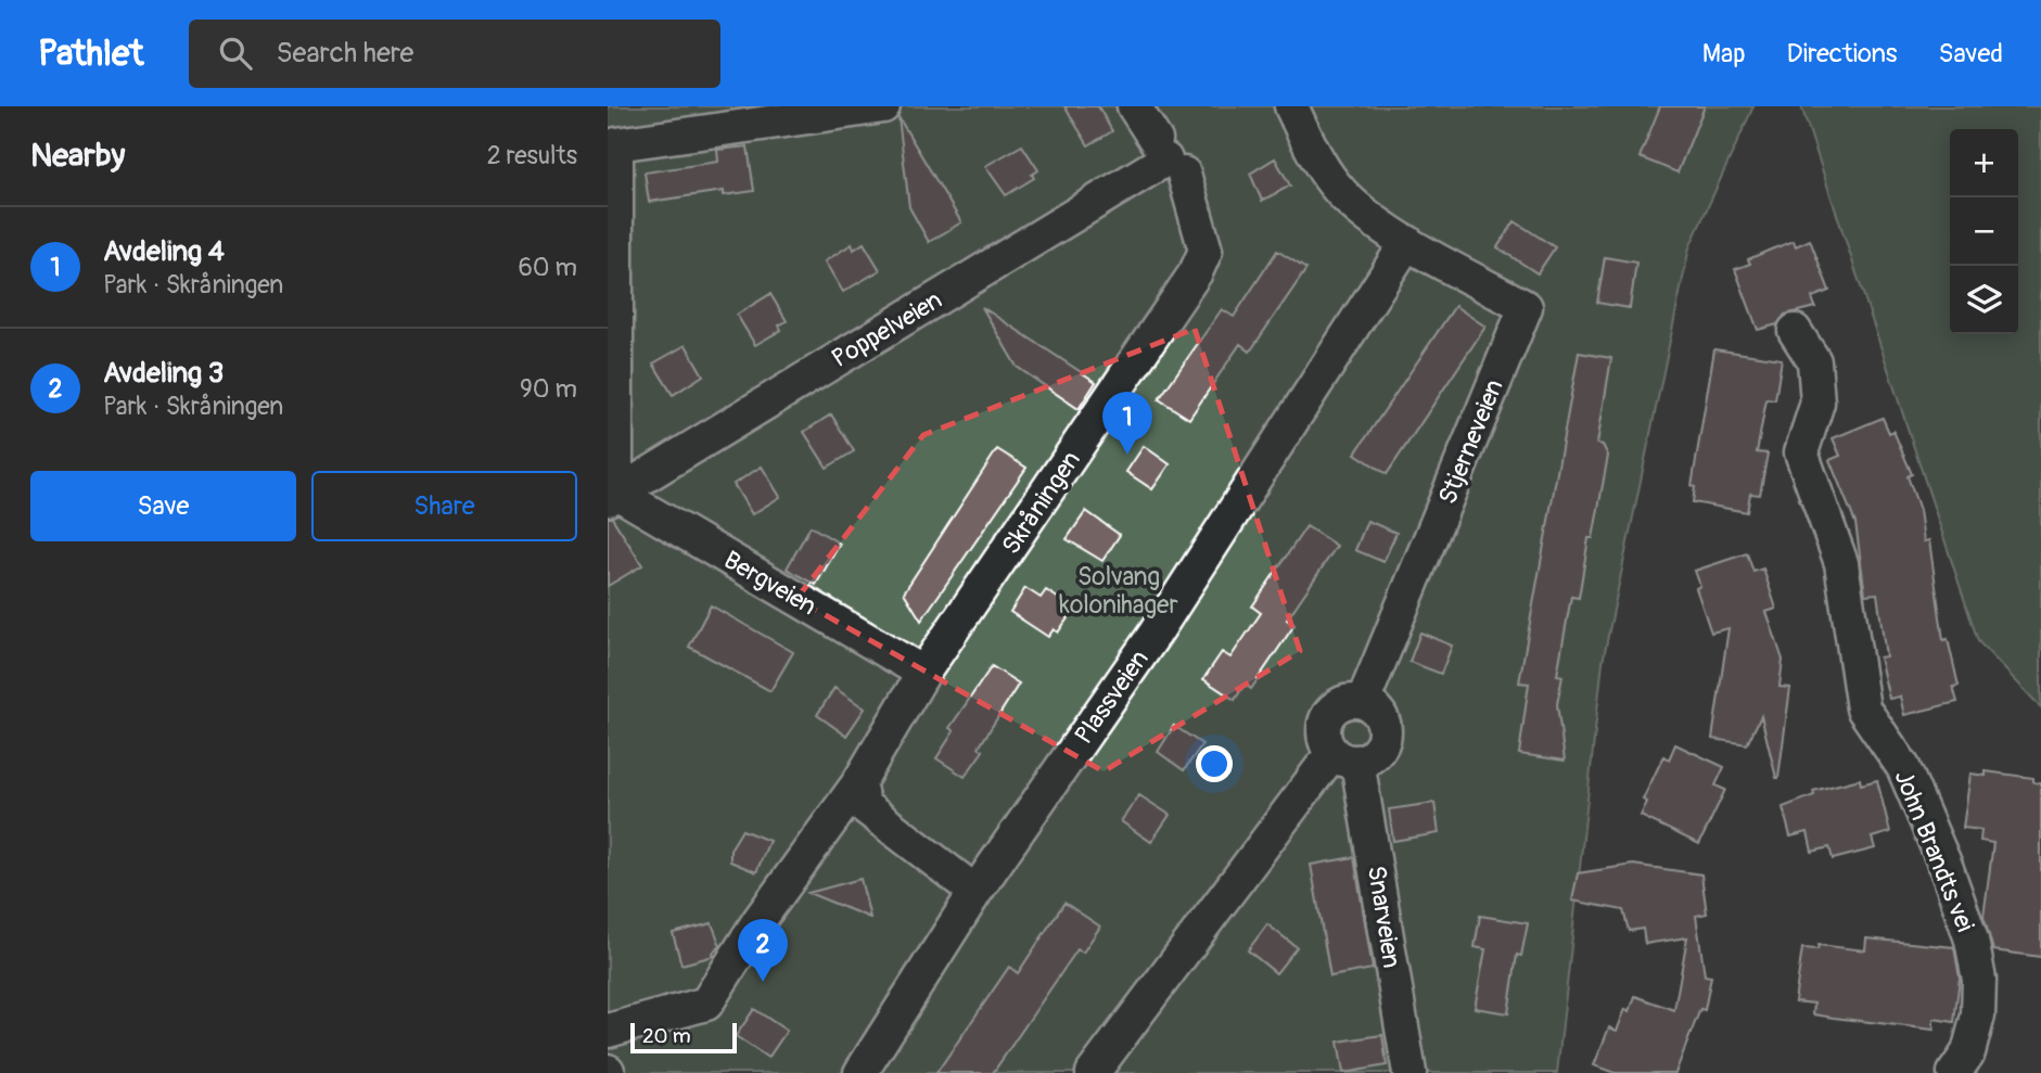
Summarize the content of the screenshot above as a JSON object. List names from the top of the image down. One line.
{"streets":{"street":["Poppelveien","Stjerneveien","Skråningen","Bergveien","Plassveien","John Brandts vei","Snarveien"]},"crossings":[["Poppelveien","Skråningen"],["Poppelveien","Bergveien"],["Stjerneveien","Plassveien"],["Stjerneveien","Snarveien"],["Skråningen","Bergveien"]],"parks":["Solvang kolonihager"],"scale_bar":"20 m","page":{"header":"Pathlet","search":"Search here","nav":["Map","Directions","Saved"],"heading":["Nearby","2 results"],"map_buttons":["+","−"],"list":[{"mark":"1","name":"Avdeling 4","note":"Park · Skråningen","value":"60 m"},{"mark":"2","name":"Avdeling 3","note":"Park · Skråningen","value":"90 m"}],"pins":["1","2"],"buttons":["Save","Share"],"scale":"20 m"}}
